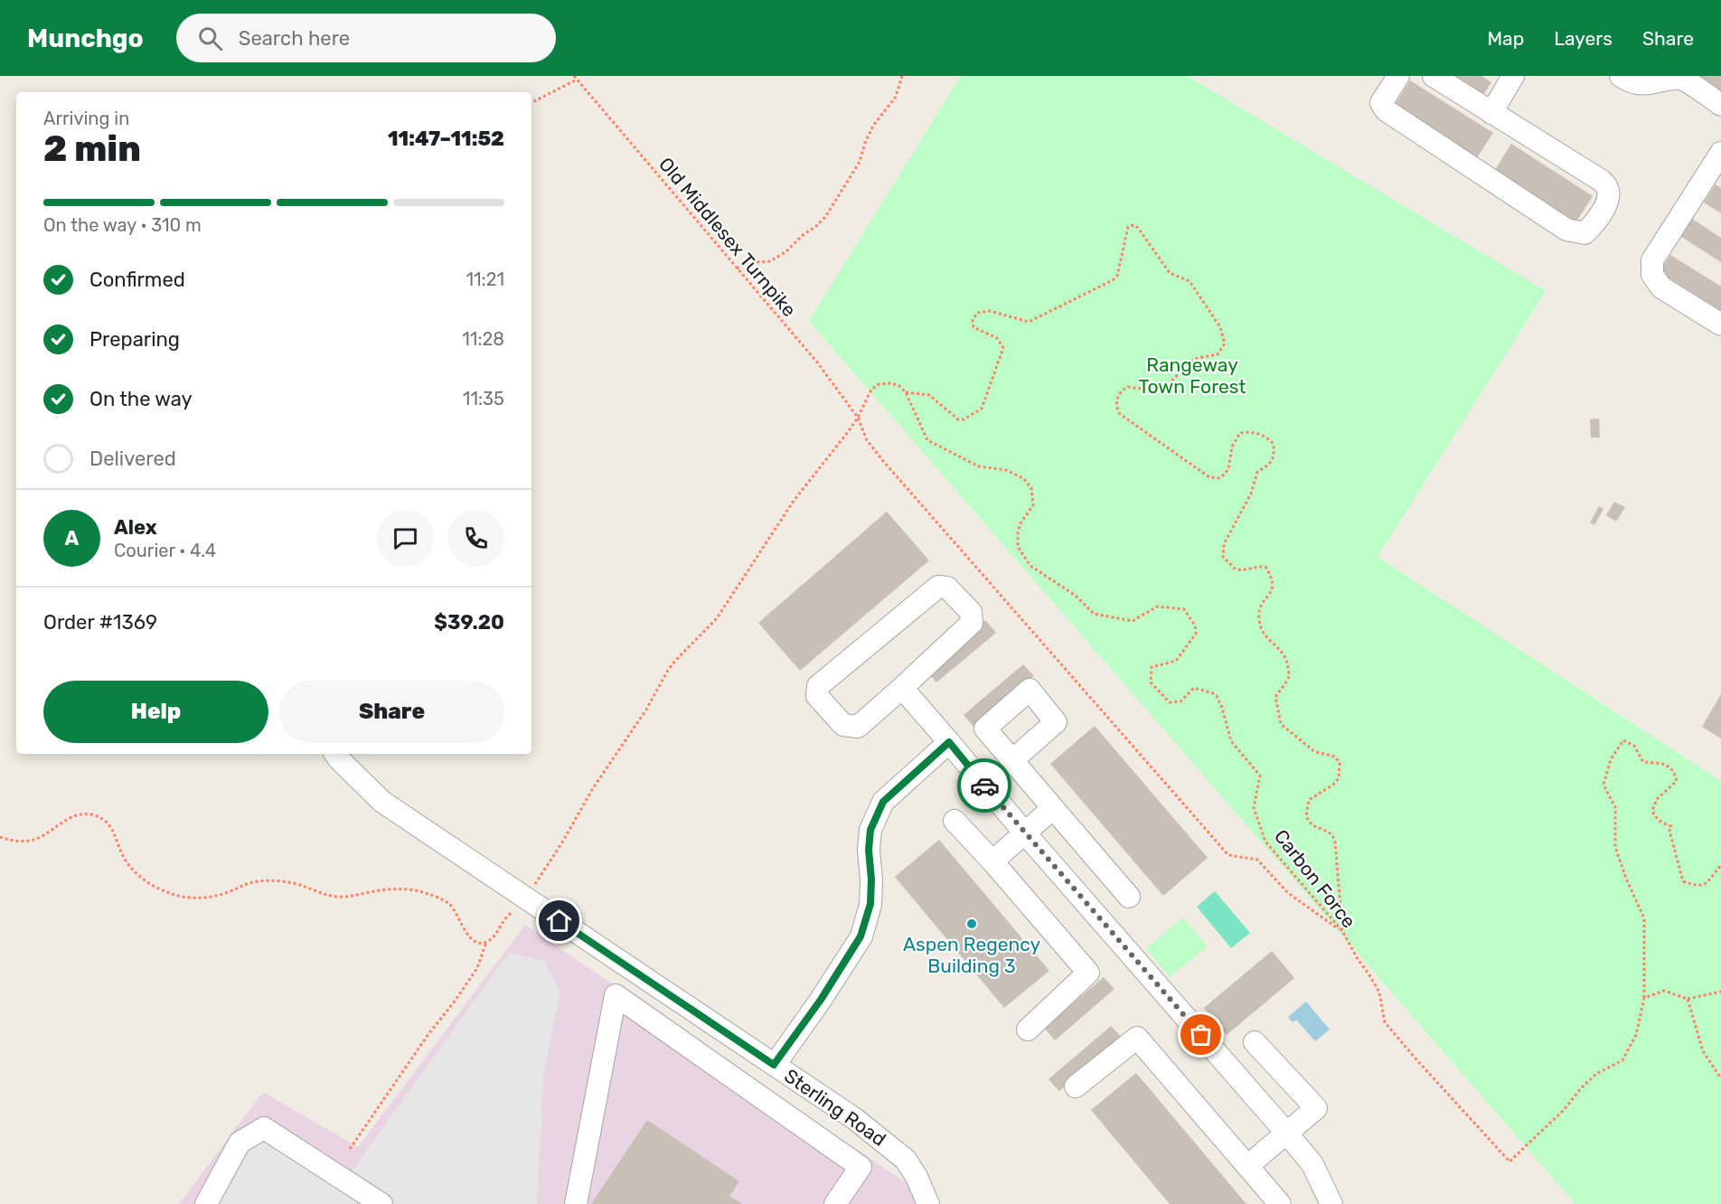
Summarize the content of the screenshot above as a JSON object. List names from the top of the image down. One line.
{"streets":{"street":["Sterling Road"],"path":["Old Middlesex Turnpike","Carbon Force"]},"crossings":[["Old Middlesex Turnpike","Carbon Force"]],"parks":["Rangeway Town Forest"],"places":["Aspen Regency Building 3"],"page":{"header":"Munchgo","search":"Search here","nav":["Map","Layers","Share"],"heading":["2 min","Arriving in","11:47–11:52"],"panel":["Alex","Courier · 4.4","Order #1369","$39.20"],"bar":"On the way · 310 m","list":[["Confirmed","11:21"],["Preparing","11:28"],["On the way","11:35"],"Delivered"],"round":"A","buttons":["Help","Share"]}}
